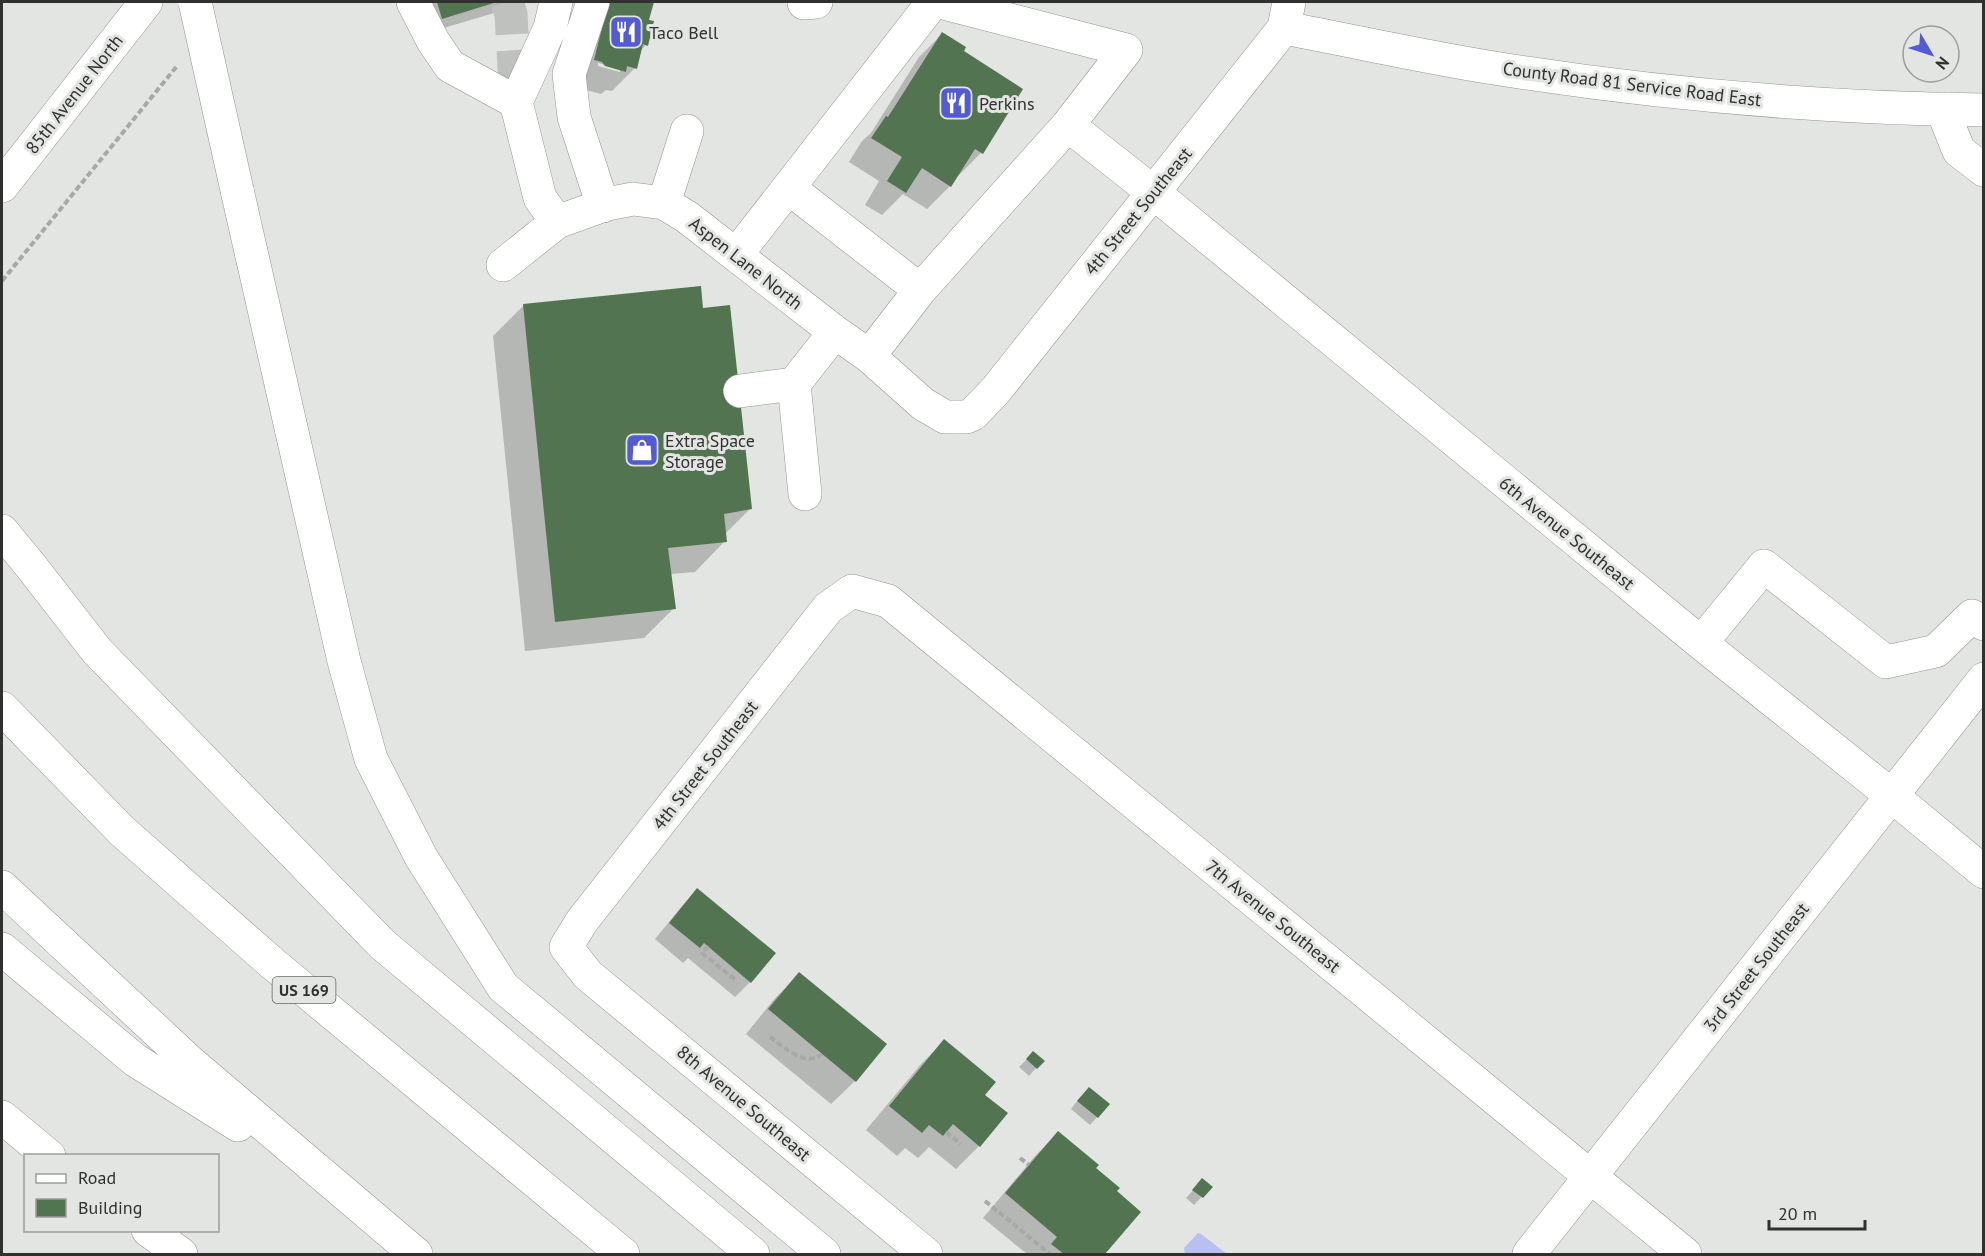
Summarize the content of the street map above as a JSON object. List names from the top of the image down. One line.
{"streets":{"main road":["County Road 81 Service Road East","85th Avenue North","4th Street Southeast","Aspen Lane North","6th Avenue Southeast","7th Avenue Southeast","3rd Street Southeast","US 169","8th Avenue Southeast"]},"crossings":[["County Road 81 Service Road East","4th Street Southeast"],["4th Street Southeast","Aspen Lane North"],["4th Street Southeast","6th Avenue Southeast"],["4th Street Southeast","7th Avenue Southeast"],["4th Street Southeast","8th Avenue Southeast"],["6th Avenue Southeast","3rd Street Southeast"],["7th Avenue Southeast","3rd Street Southeast"]],"places":{"restaurant":["Taco Bell","Perkins"],"shop":["Extra Space Storage"]},"legend":["Road","Building"],"scale_bar":"20 m","north":"bottom right"}
